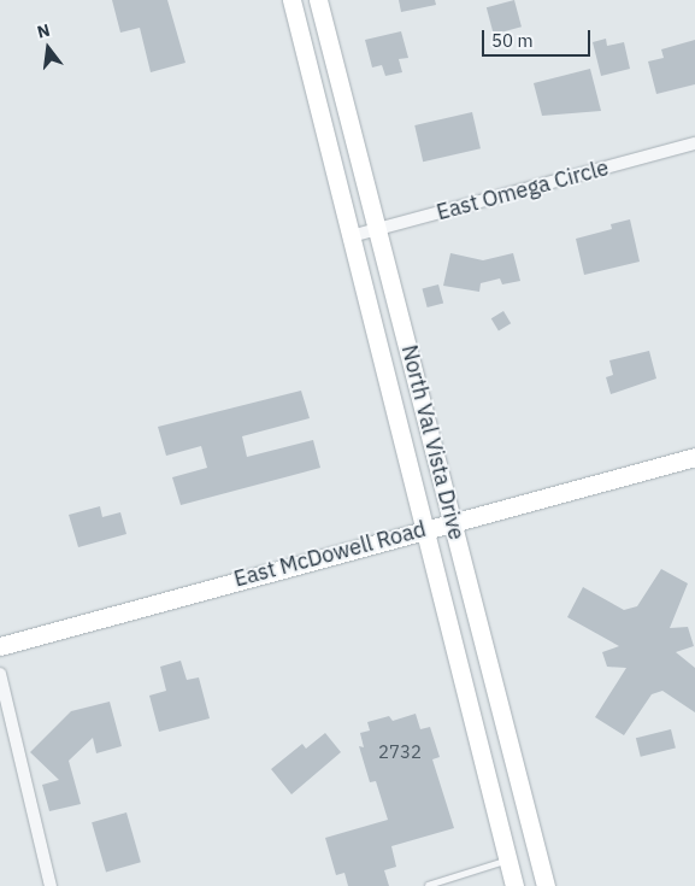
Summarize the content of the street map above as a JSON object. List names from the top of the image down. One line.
{"streets":{"main road":["North Val Vista Drive","East McDowell Road"],"street":["East Omega Circle"]},"crossings":[["East Omega Circle","North Val Vista Drive"],["North Val Vista Drive","East McDowell Road"]],"house_numbers":["2732"],"scale_bar":"50 m","north":"top"}
